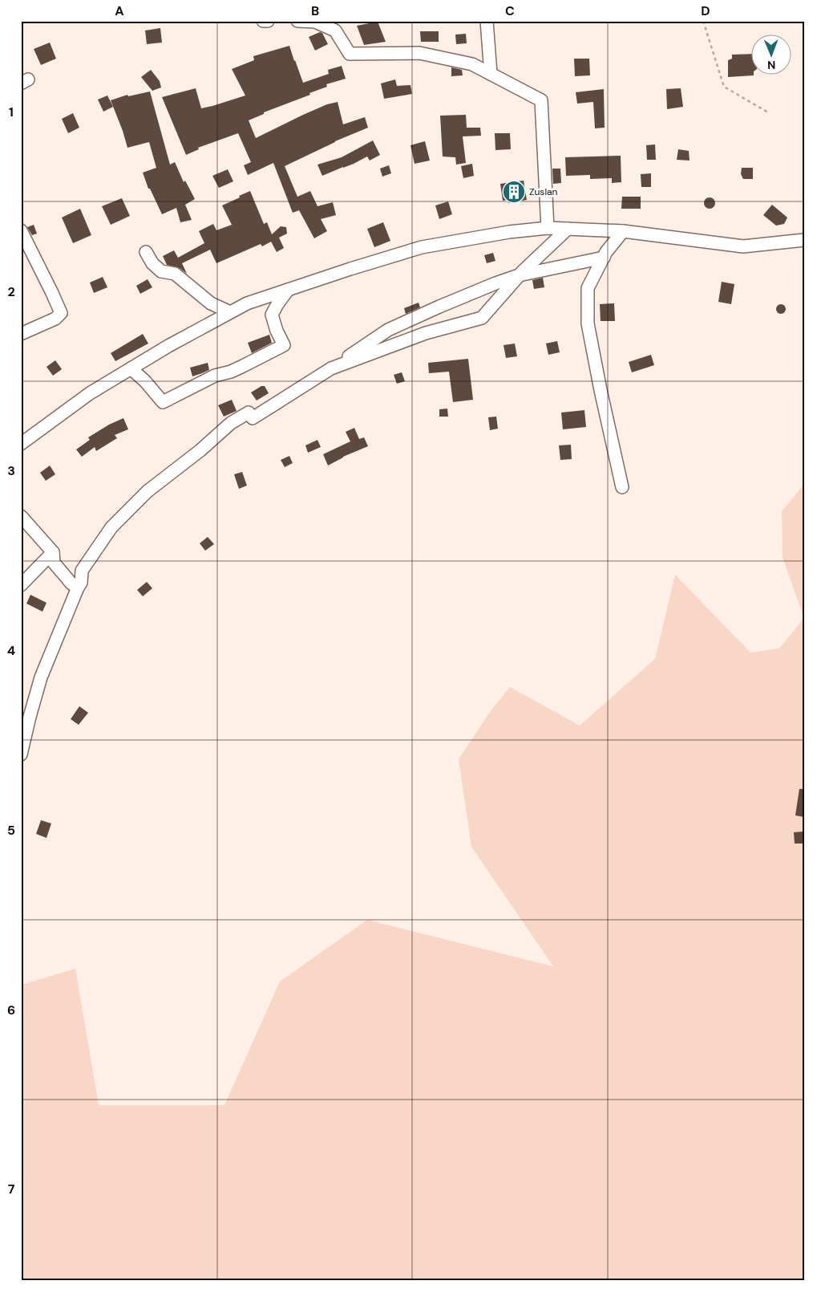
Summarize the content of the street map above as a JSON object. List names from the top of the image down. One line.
{"places":{"building":["Zuslan"]},"north":"bottom","grid":{"columns":["A","B","C","D"],"rows":["1","2","3","4","5","6","7"]}}
